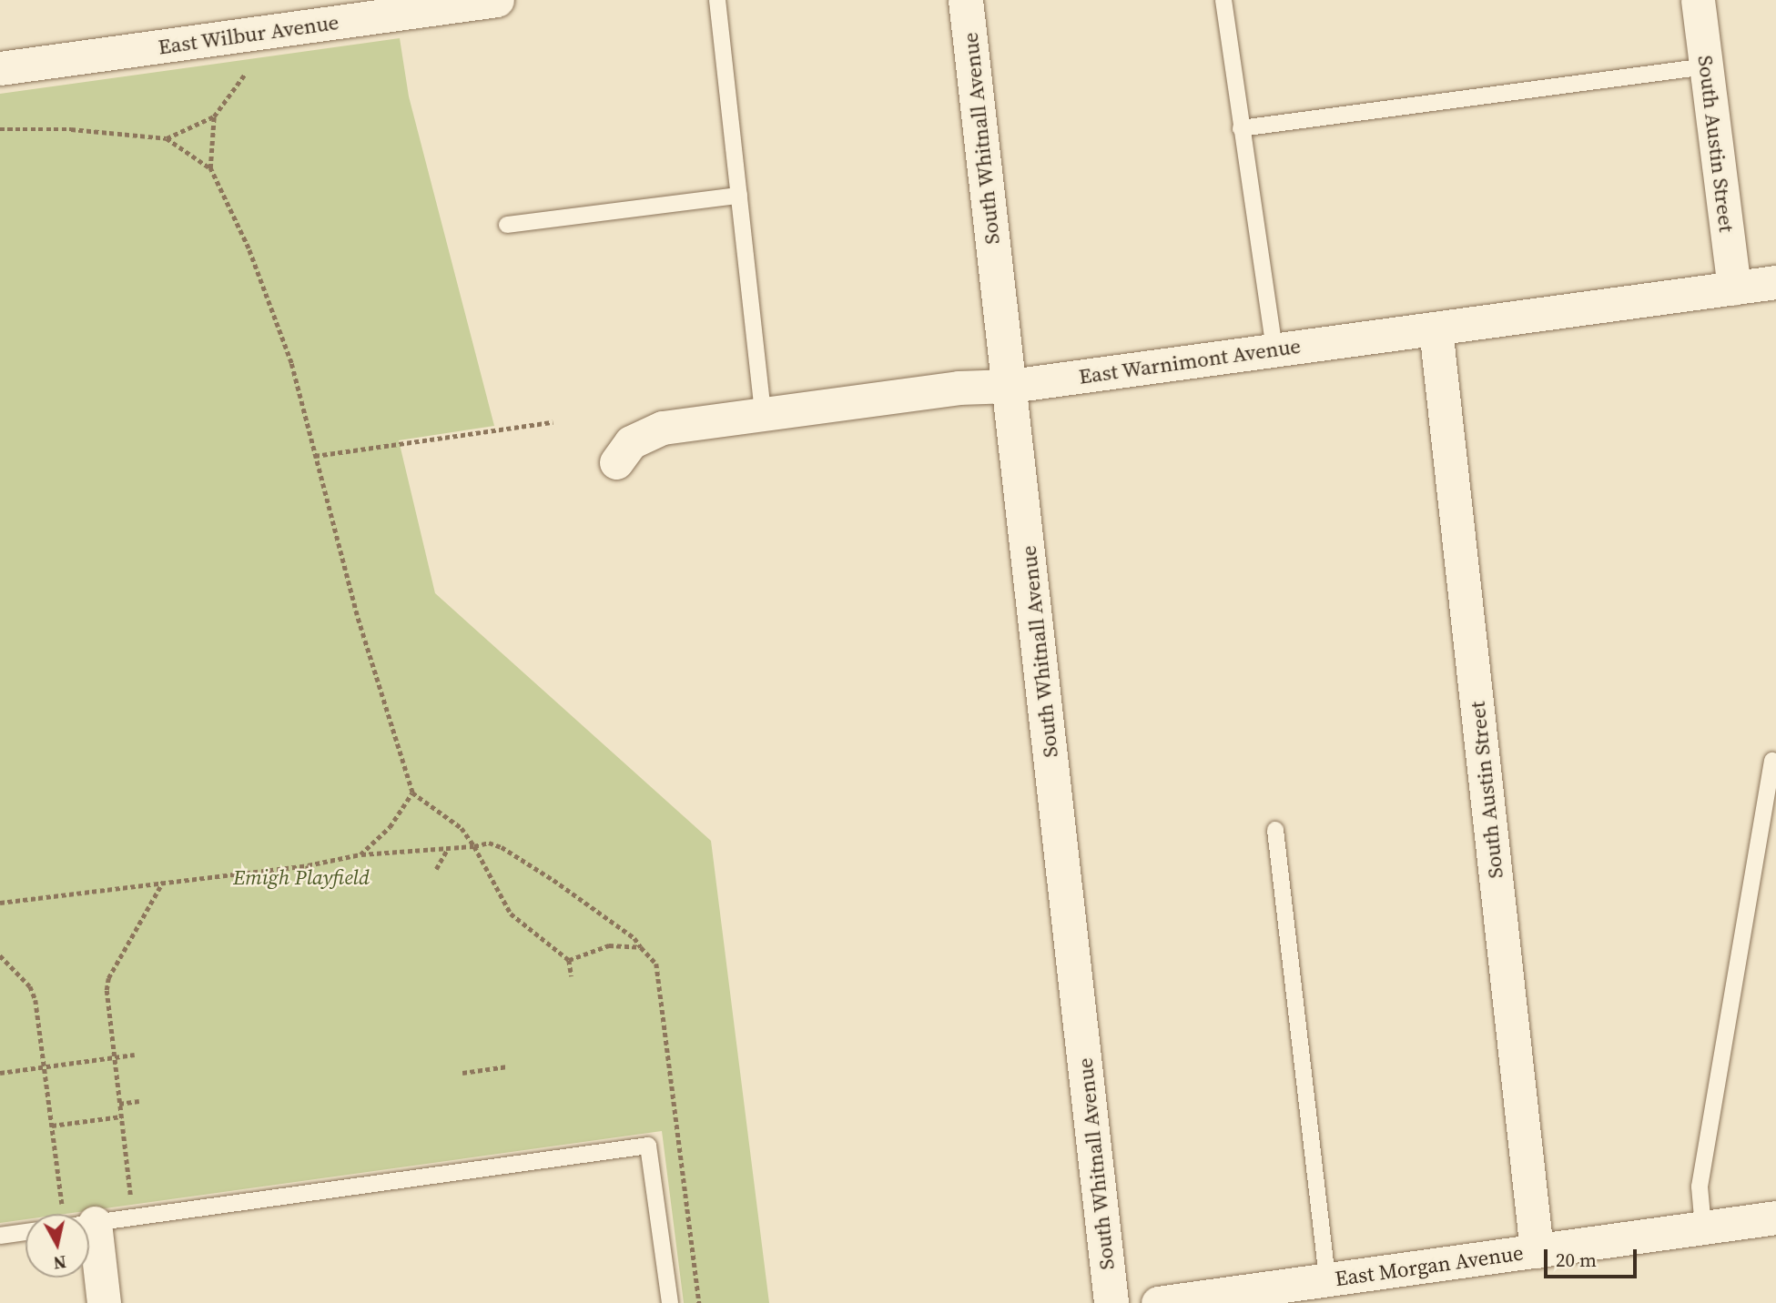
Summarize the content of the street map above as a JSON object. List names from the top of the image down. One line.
{"streets":{"street":["East Wilbur Avenue","South Whitnall Avenue","South Austin Street","East Warnimont Avenue","East Morgan Avenue"]},"crossings":[["South Whitnall Avenue","East Warnimont Avenue"],["South Austin Street","East Warnimont Avenue"],["South Austin Street","East Morgan Avenue"]],"parks":["Emigh Playfield"],"scale_bar":"20 m","north":"bottom"}
